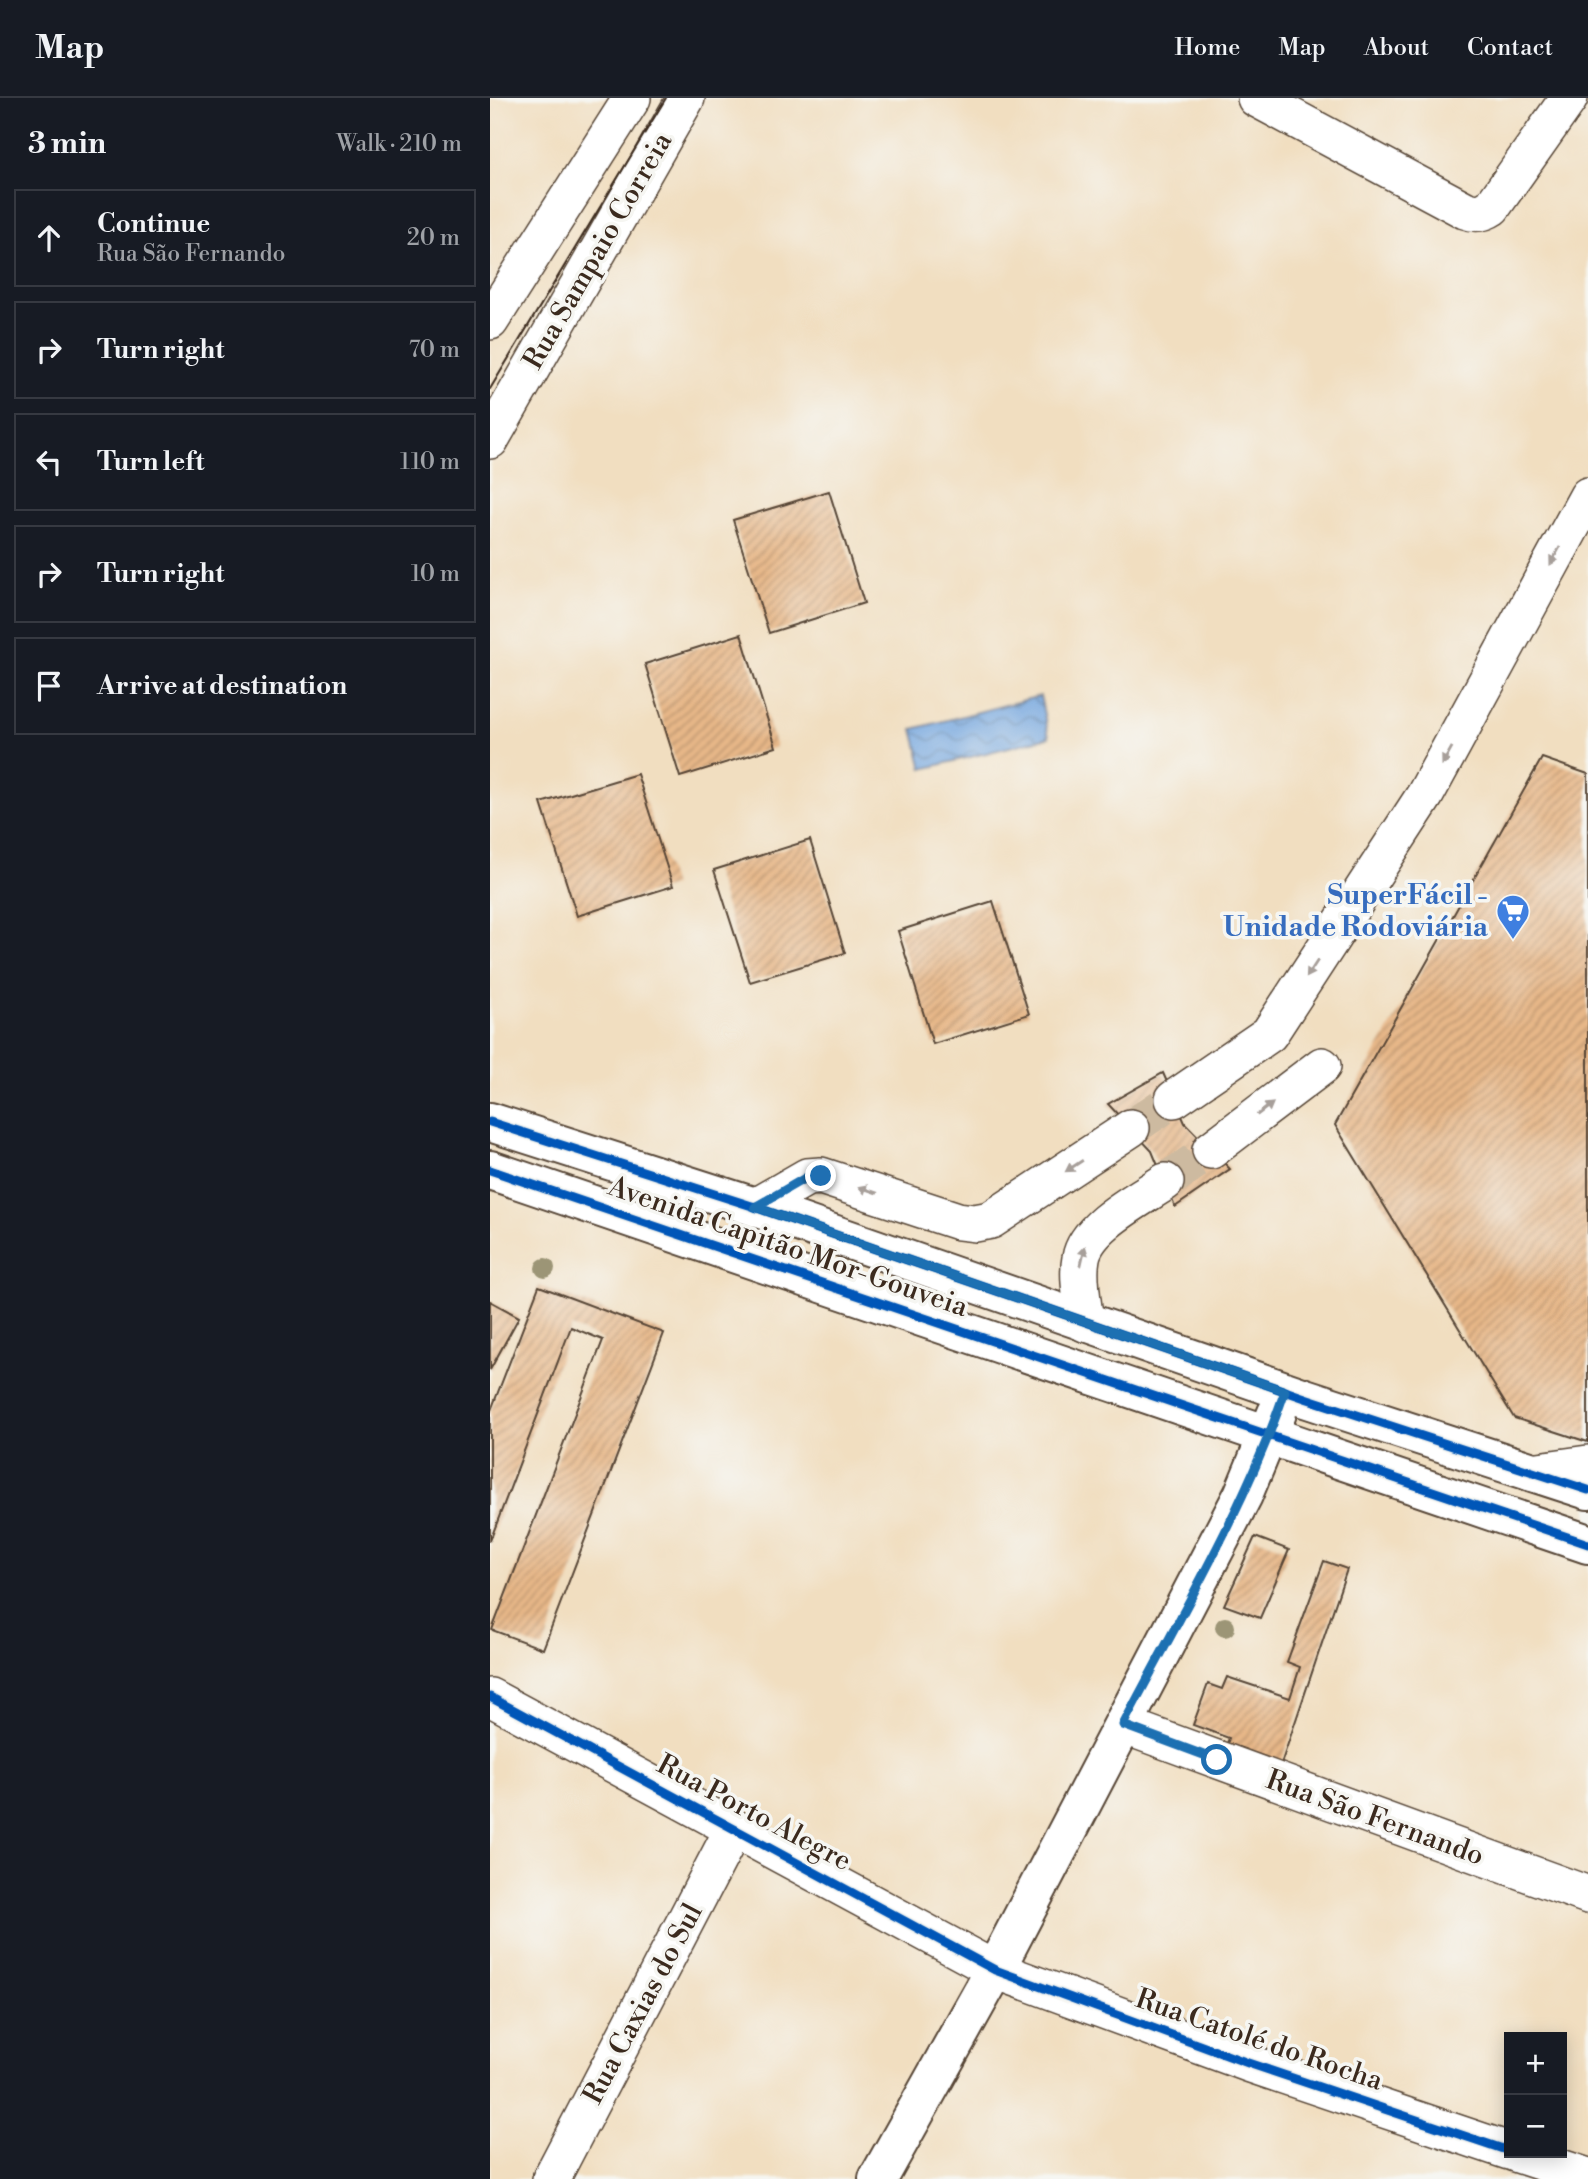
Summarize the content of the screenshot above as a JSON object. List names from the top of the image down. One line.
{"streets":{"main road":["Avenida Capitão Mor-Gouveia"],"street":["Rua Sampaio Correia","Rua Porto Alegre","Rua São Fernando","Rua Caxias do Sul","Rua Catolé do Rocha"]},"crossings":[["Rua Porto Alegre","Rua Caxias do Sul"],["Rua Porto Alegre","Rua Catolé do Rocha"]],"places":{"supermarket":["SuperFácil - Unidade Rodoviária"]},"page":{"header":"Map","nav":["Home","Map","About","Contact"],"heading":["3 min","Walk · 210 m"],"list":[["Continue","Rua São Fernando","20 m"],["Turn right","70 m"],["Turn left","110 m"],["Turn right","10 m"],"Arrive at destination"],"map_buttons":["+","−"]}}
